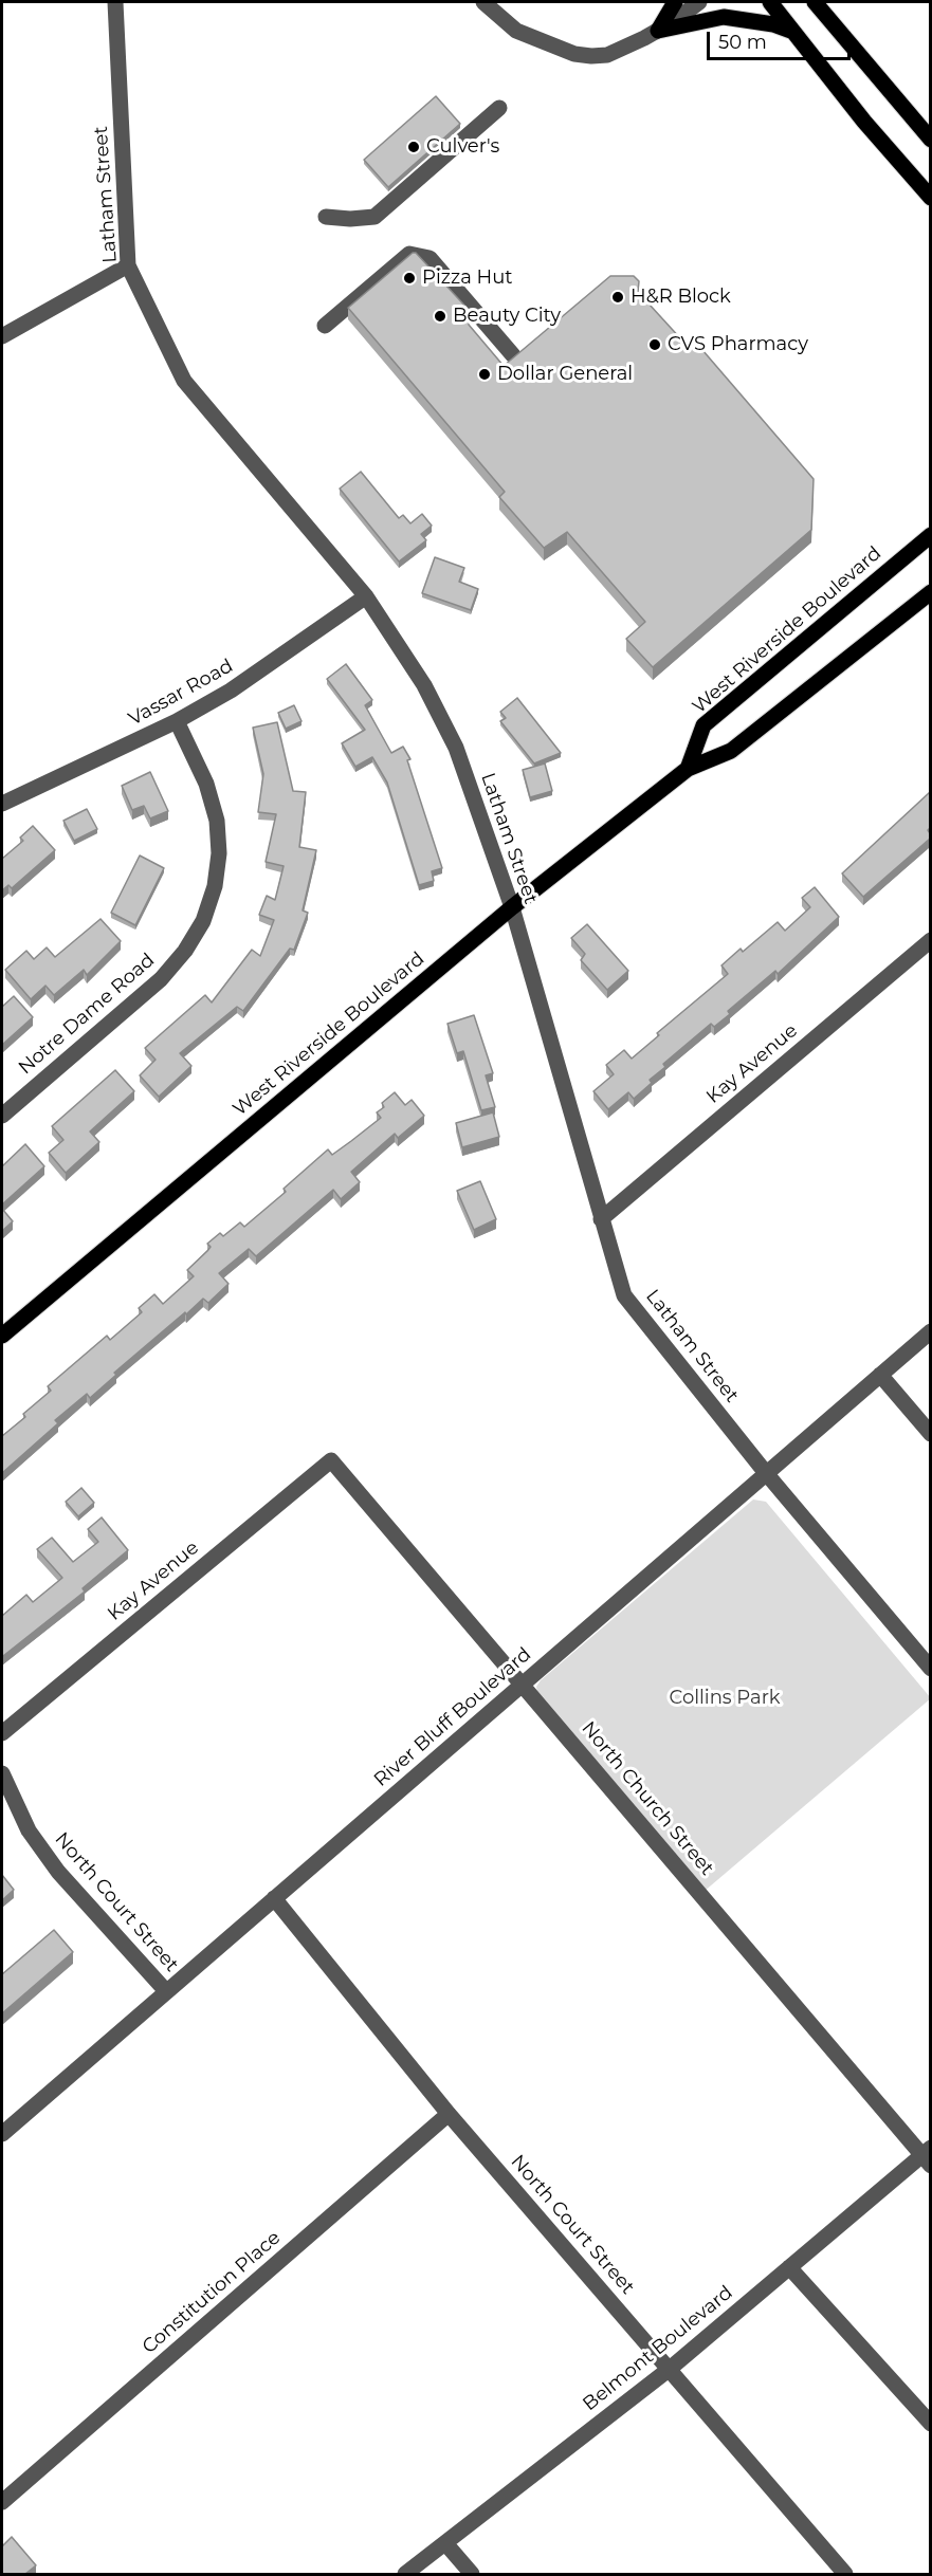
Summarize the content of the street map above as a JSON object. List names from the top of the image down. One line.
{"streets":{"main road":["West Riverside Boulevard"],"street":["Latham Street","Vassar Road","Notre Dame Road","Kay Avenue","River Bluff Boulevard","North Church Street","North Court Street","Constitution Place","Belmont Boulevard"]},"crossings":[["Latham Street","West Riverside Boulevard"],["Latham Street","Vassar Road"],["Latham Street","Kay Avenue"],["Latham Street","River Bluff Boulevard"],["Vassar Road","Notre Dame Road"],["Kay Avenue","North Church Street"],["River Bluff Boulevard","North Church Street"],["River Bluff Boulevard","North Court Street"],["North Church Street","Belmont Boulevard"],["North Court Street","Constitution Place"],["North Court Street","Belmont Boulevard"]],"parks":["Collins Park"],"places":["Culver's","Pizza Hut","H&R Block","Beauty City","CVS Pharmacy","Dollar General"],"scale_bar":"50 m"}
